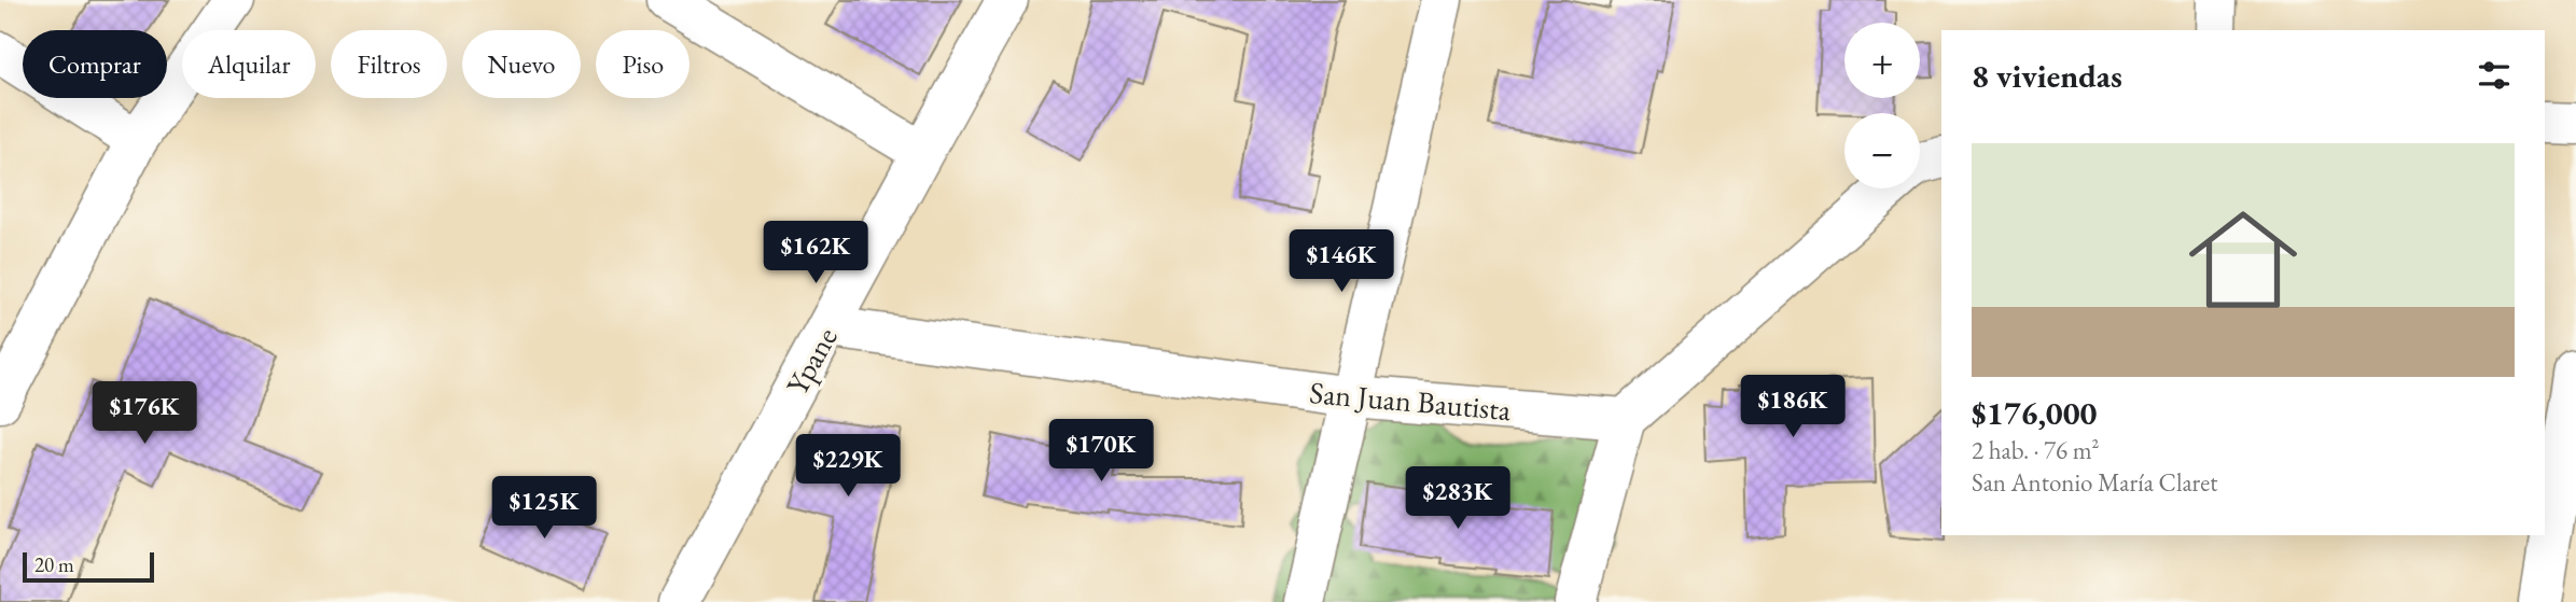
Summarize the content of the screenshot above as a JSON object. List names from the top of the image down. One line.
{"streets":{"street":["Ypane","San Juan Bautista"]},"crossings":[["Ypane","San Juan Bautista"]],"scale_bar":"20 m","page":{"map_buttons":["+","−"],"chip":["Comprar","Alquilar","Filtros","Nuevo","Piso"],"heading":"8 viviendas","list":[{"name":"$176,000","note":"2 hab. · 76 m² · San Antonio María Claret"}],"price":["$162K","$146K","$186K","$176K","$170K","$229K","$283K","$125K"],"scale":"20 m"}}
